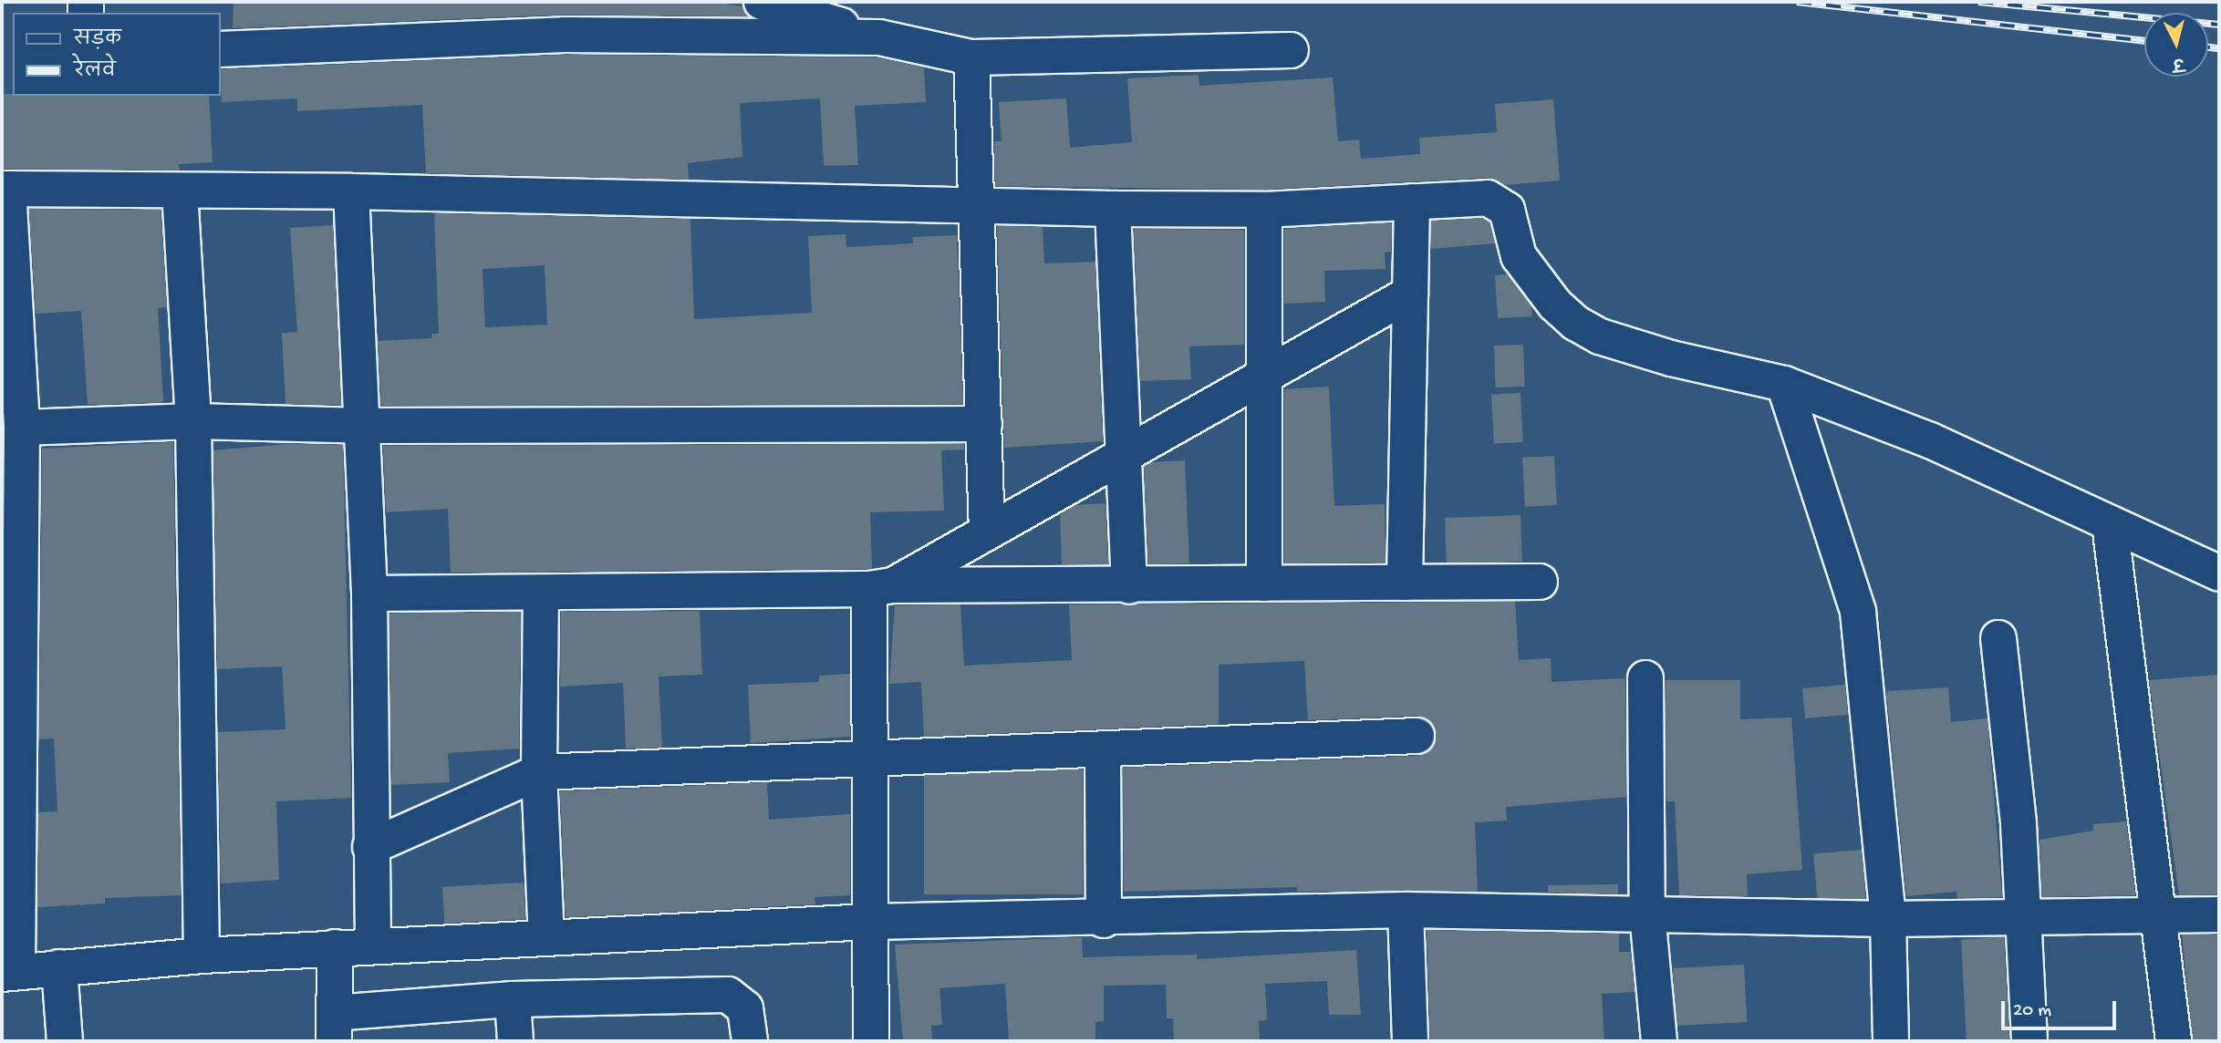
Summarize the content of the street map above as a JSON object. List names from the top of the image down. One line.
{"legend":["सड़क","रेलवे"],"scale_bar":"20 m","north":"bottom"}
